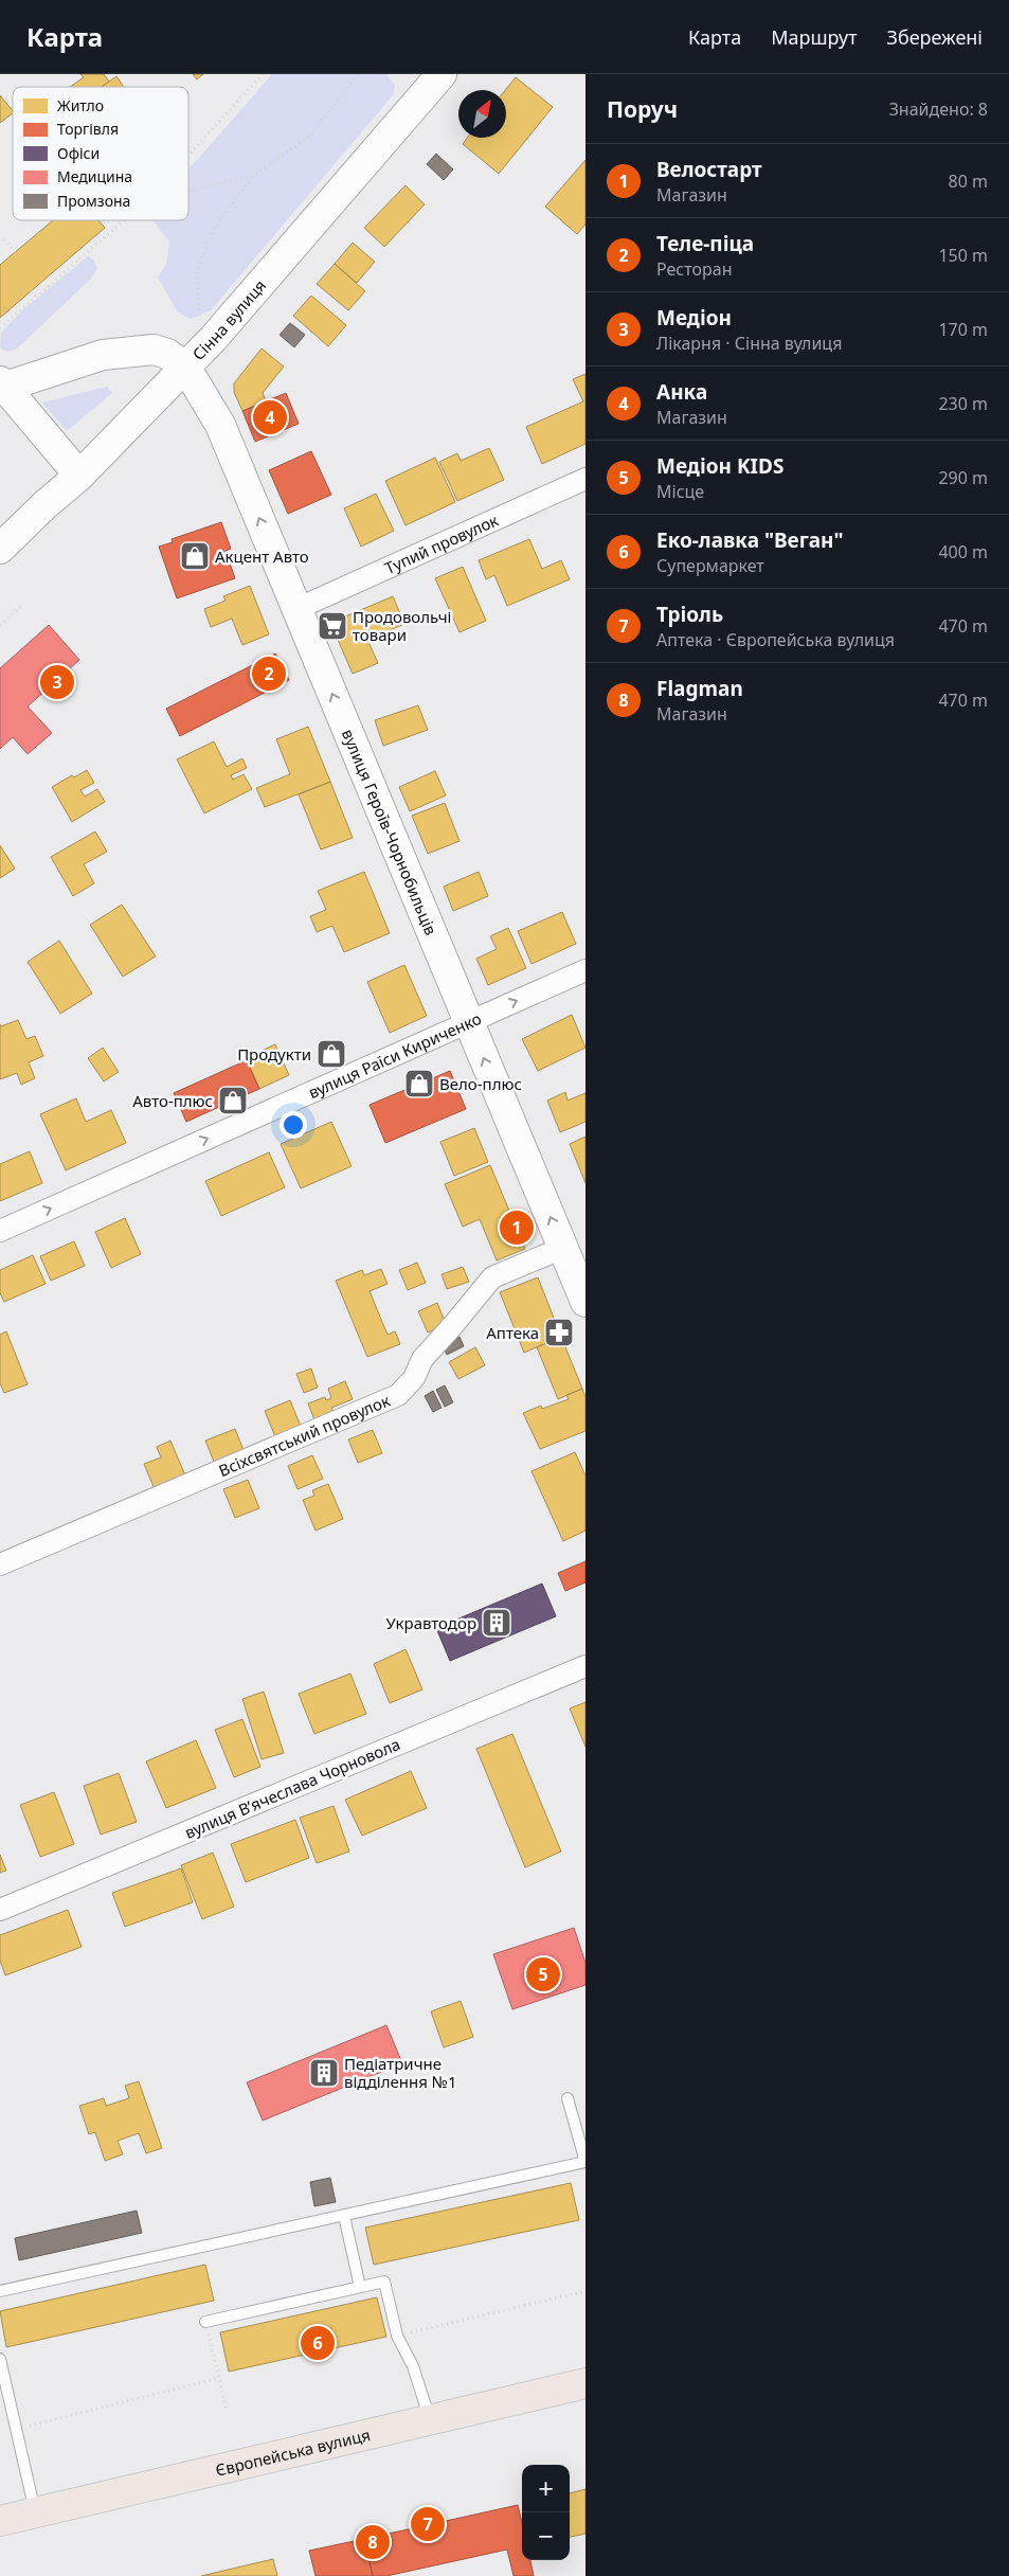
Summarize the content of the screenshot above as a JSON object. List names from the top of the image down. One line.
{"streets":{"main road":["Європейська вулиця"],"street":["Сінна вулиця","Тупий провулок","вулиця Героїв-Чорнобильців","вулиця Раїси Кириченко","Всіхсвятський провулок","вулиця Вʼячеслава Чорновола"]},"crossings":[["Сінна вулиця","вулиця Героїв-Чорнобильців"],["Тупий провулок","вулиця Героїв-Чорнобильців"],["вулиця Героїв-Чорнобильців","вулиця Раїси Кириченко"],["вулиця Героїв-Чорнобильців","Всіхсвятський провулок"]],"one_way":["вулиця Героїв-Чорнобильців","вулиця Раїси Кириченко"],"places":{"shop":["Акцент Авто","Продукти","Вело-плюс","Авто-плюс"],"supermarket":["Продовольчі товари"],"pharmacy":["Аптека"],"building":["Укравтодор","Педіатричне відділення №1"]},"legend":["Житло","Торгівля","Офіси","Медицина","Промзона"],"north":"top right","page":{"header":"Карта","nav":["Карта","Маршрут","Збережені"],"heading":["Поруч","Знайдено: 8"],"list":[{"mark":"1","name":"Велостарт","note":"Магазин","value":"80 m"},{"mark":"2","name":"Теле-піца","note":"Ресторан","value":"150 m"},{"mark":"3","name":"Медіон","note":"Лікарня · Сінна вулиця","value":"170 m"},{"mark":"4","name":"Анка","note":"Магазин","value":"230 m"},{"mark":"5","name":"Медіон KIDS","note":"Місце","value":"290 m"},{"mark":"6","name":"Еко-лавка \"Веган\"","note":"Супермаркет","value":"400 m"},{"mark":"7","name":"Тріоль","note":"Аптека · Європейська вулиця","value":"470 m"},{"mark":"8","name":"Flagman","note":"Магазин","value":"470 m"}],"pins":["4","2","3","1","5","6","7","8"],"map_buttons":["+","−"]}}
